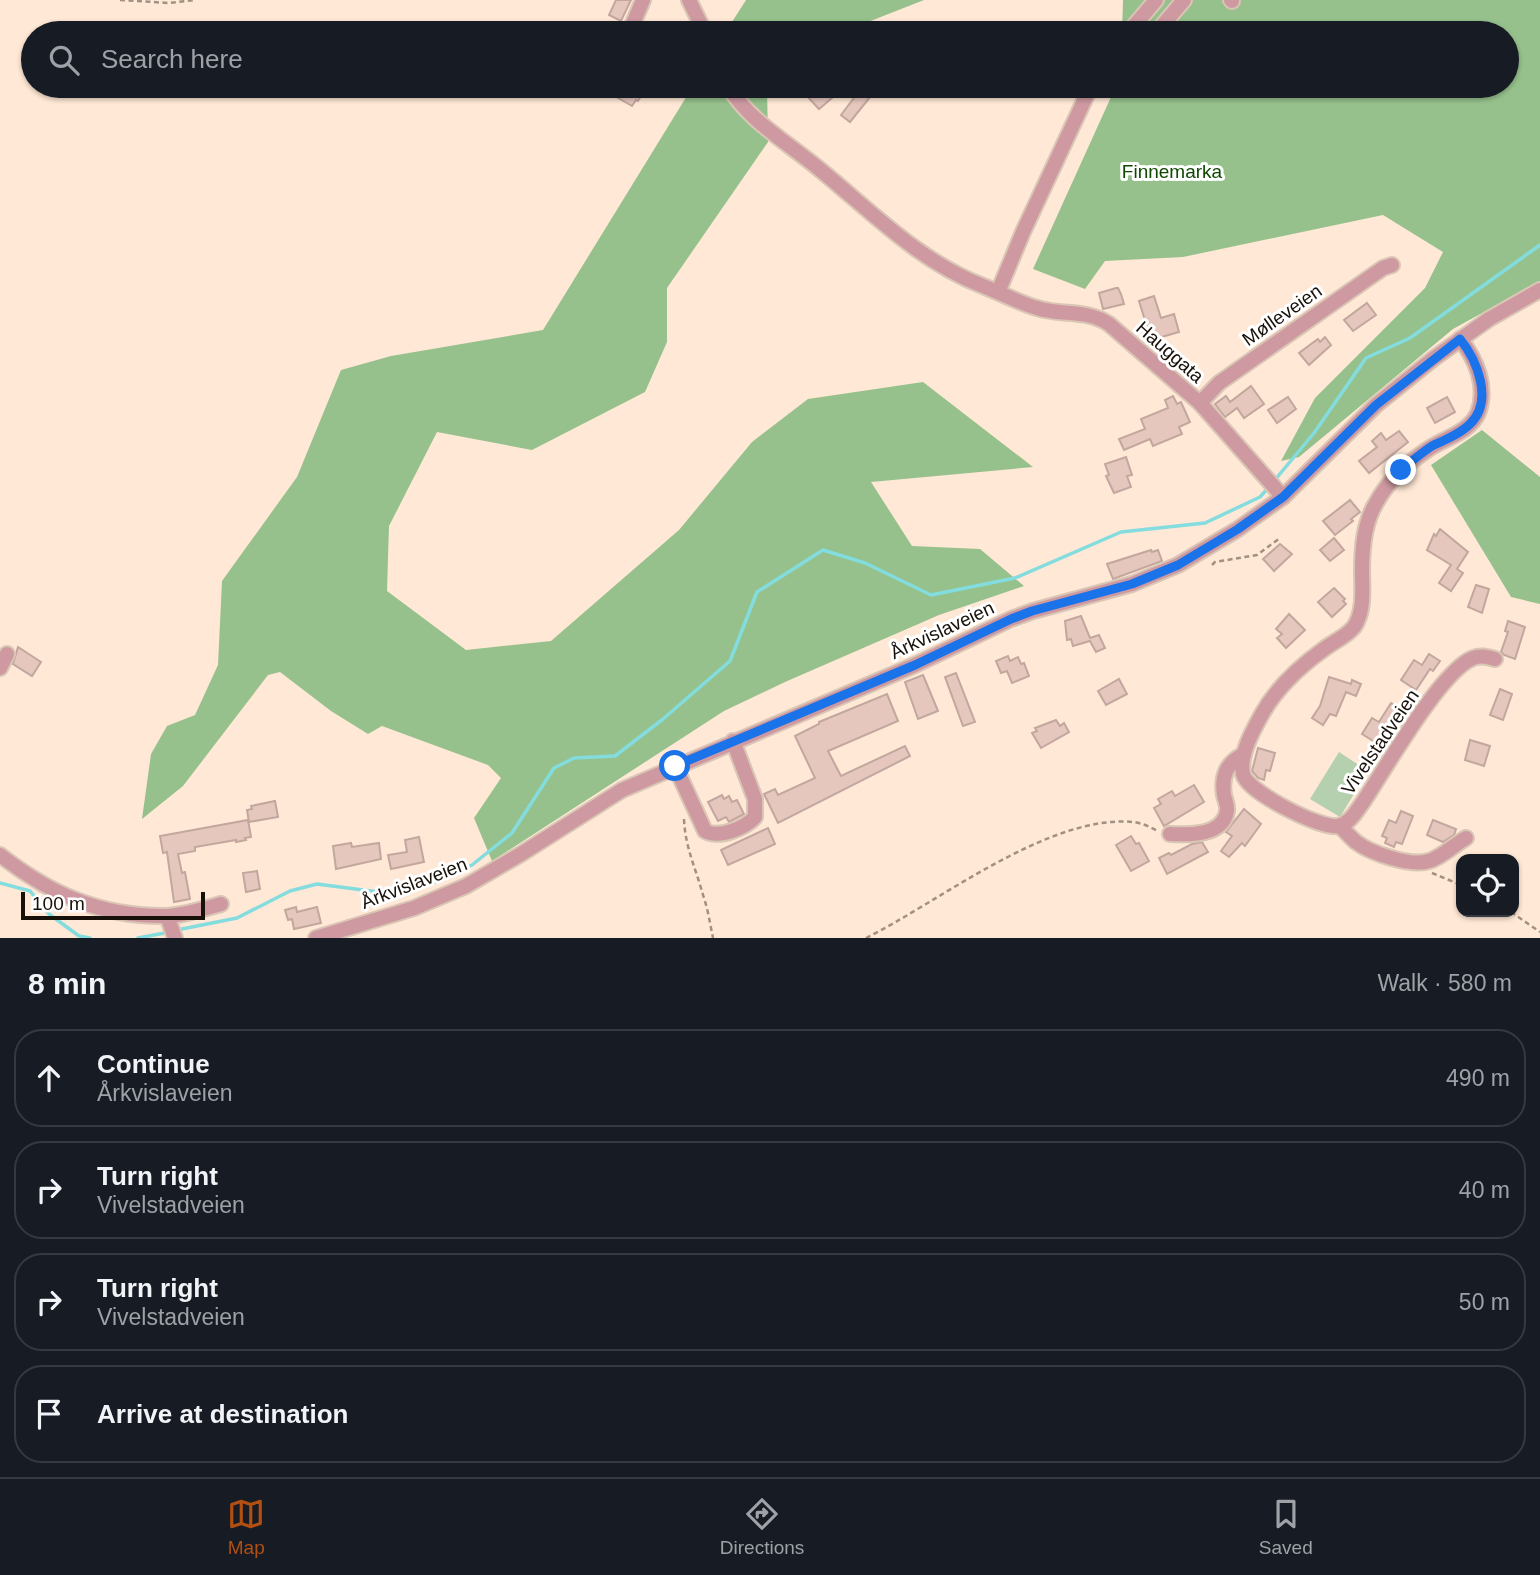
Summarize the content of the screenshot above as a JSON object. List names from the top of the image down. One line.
{"streets":{"street":["Mølleveien","Hauggata","Årkvislaveien","Vivelstadveien"]},"crossings":[["Mølleveien","Hauggata"],["Hauggata","Årkvislaveien"]],"parks":["Finnemarka"],"scale_bar":"100 m","page":{"search":"Search here","scale":"100 m","heading":["8 min","Walk · 580 m"],"list":[["Continue","Årkvislaveien","490 m"],["Turn right","Vivelstadveien","40 m"],["Turn right","Vivelstadveien","50 m"],"Arrive at destination"],"nav":["Map","Directions","Saved"]}}
